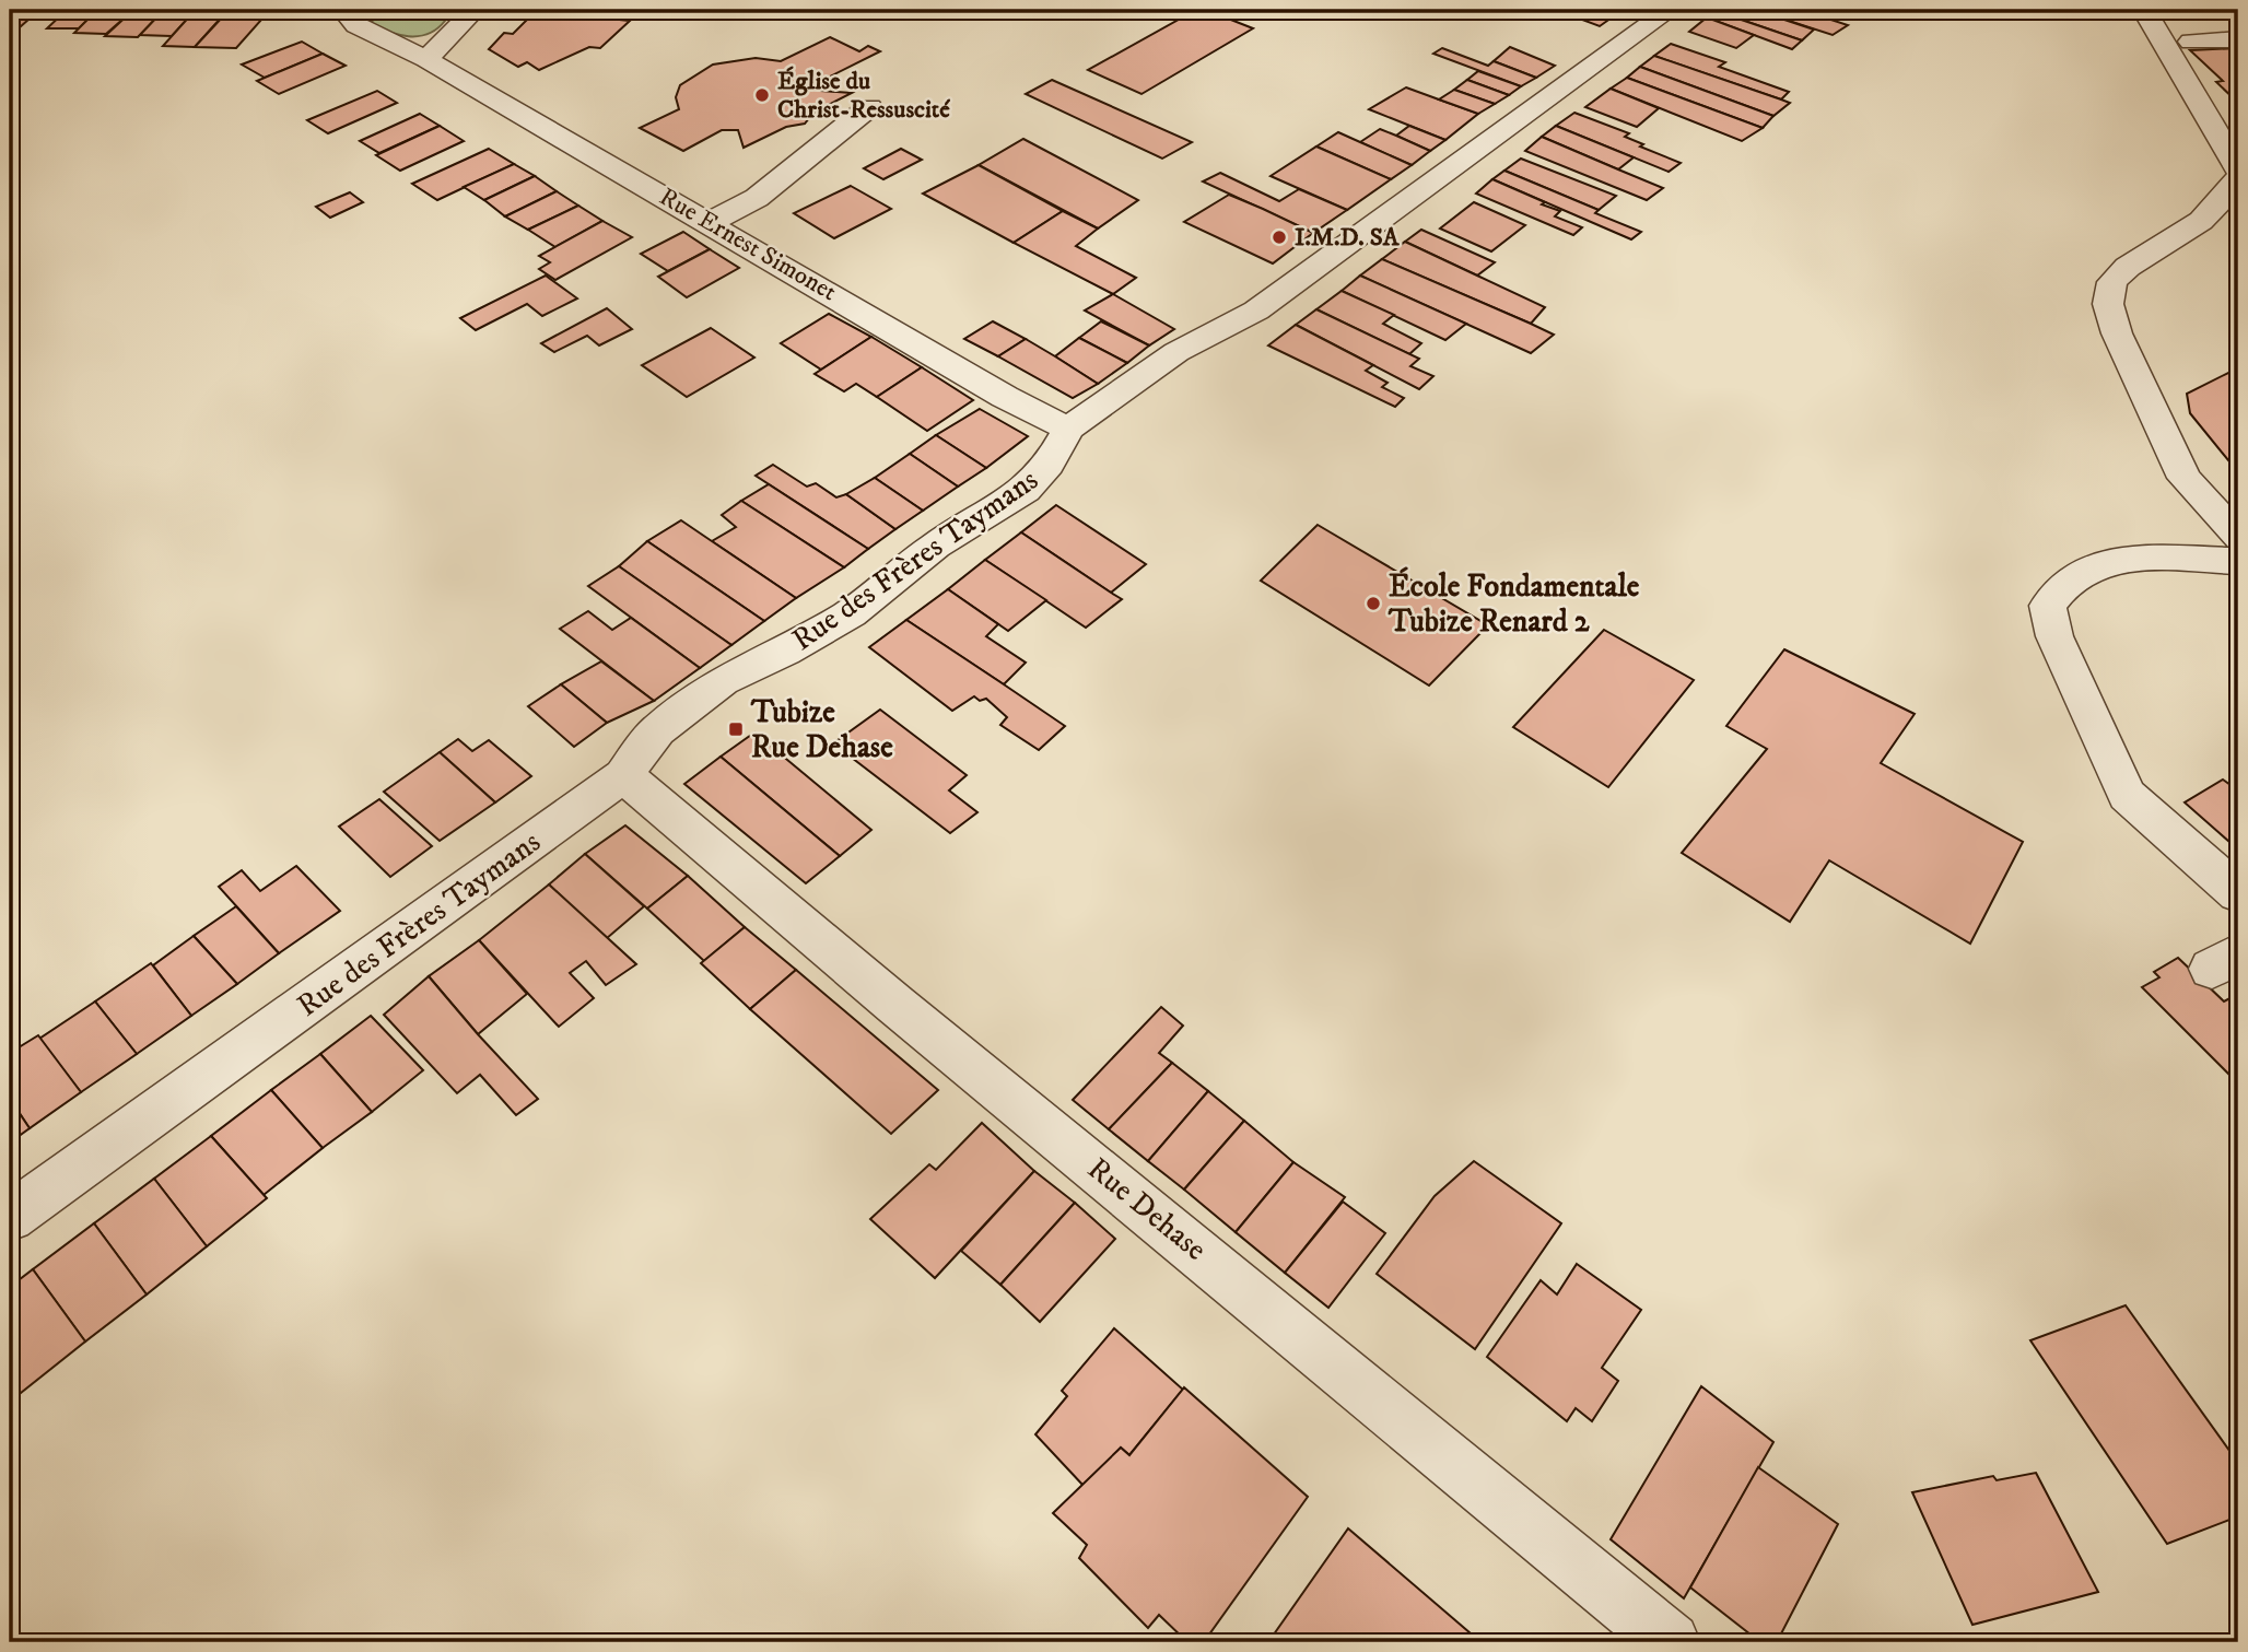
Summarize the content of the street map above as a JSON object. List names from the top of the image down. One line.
{"streets":{"street":["Rue Ernest Simonet","Rue des Frères Taymans","Rue Dehase"]},"crossings":[["Rue Ernest Simonet","Rue des Frères Taymans"],["Rue des Frères Taymans","Rue Dehase"]],"places":{"other":["Église du Christ-Ressuscité","I.M.D. SA","École Fondamentale Tubize Renard 2"],"transit":["Tubize Rue Dehase"]}}
